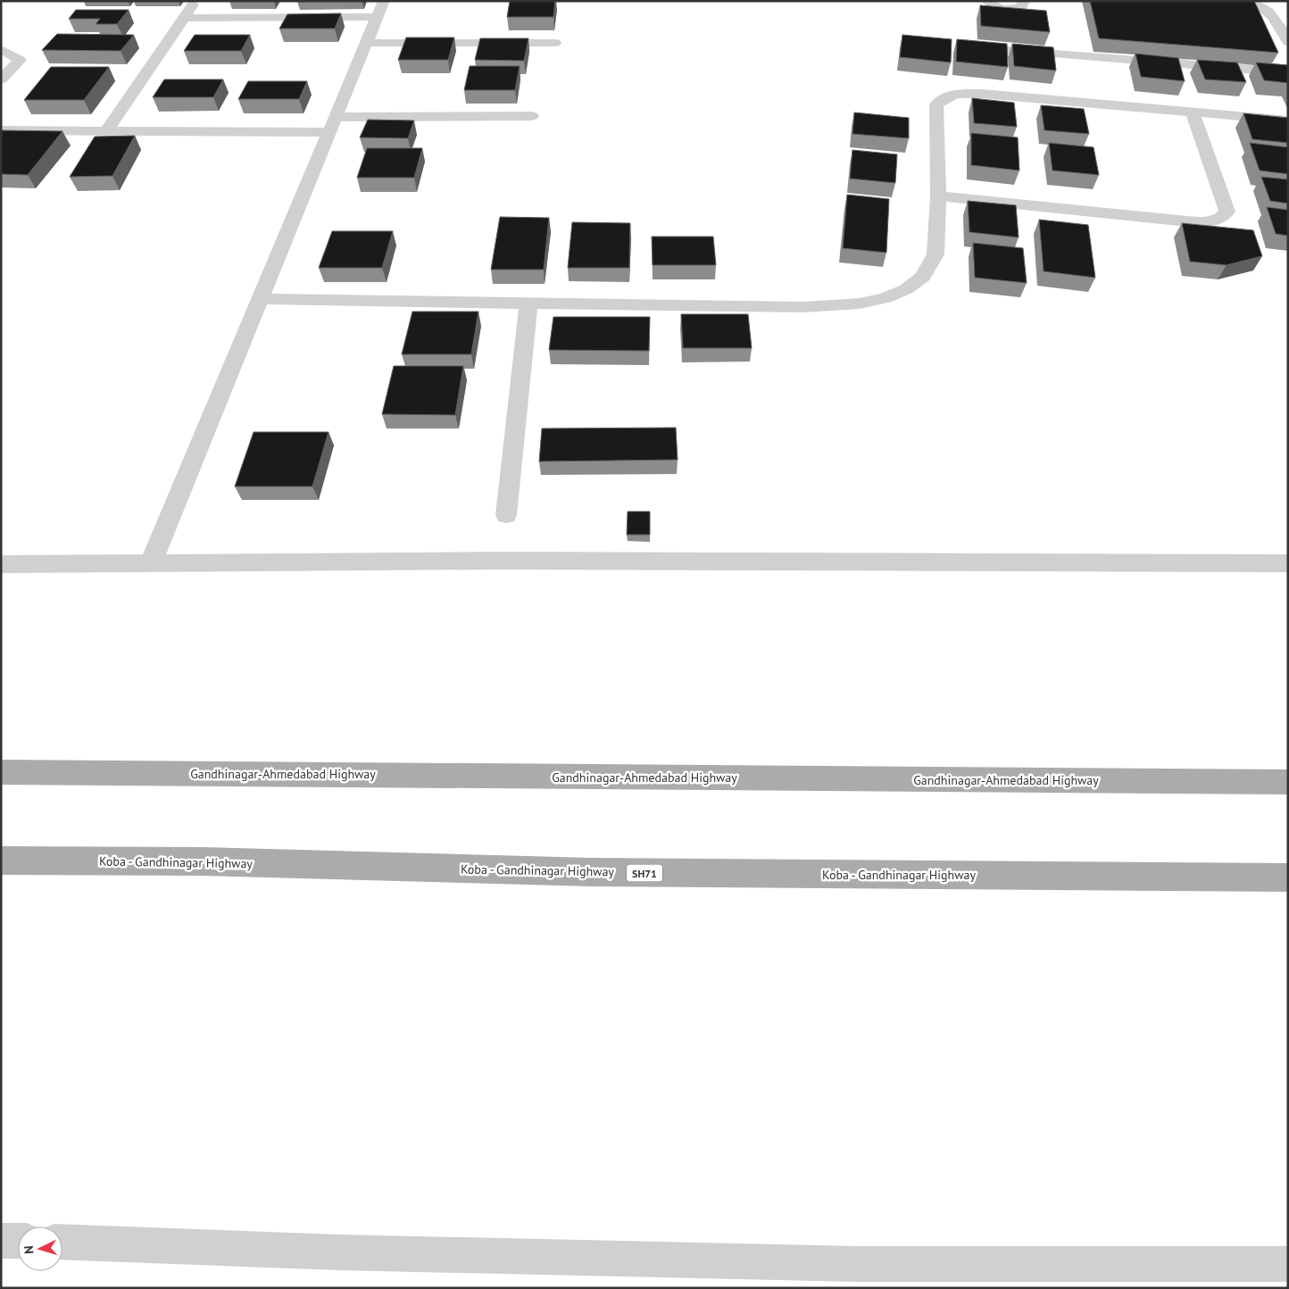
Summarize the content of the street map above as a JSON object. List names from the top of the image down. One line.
{"streets":{"main road":["Gandhinagar-Ahmedabad Highway","Koba - Gandhinagar Highway","SH71"]},"north":"left"}
